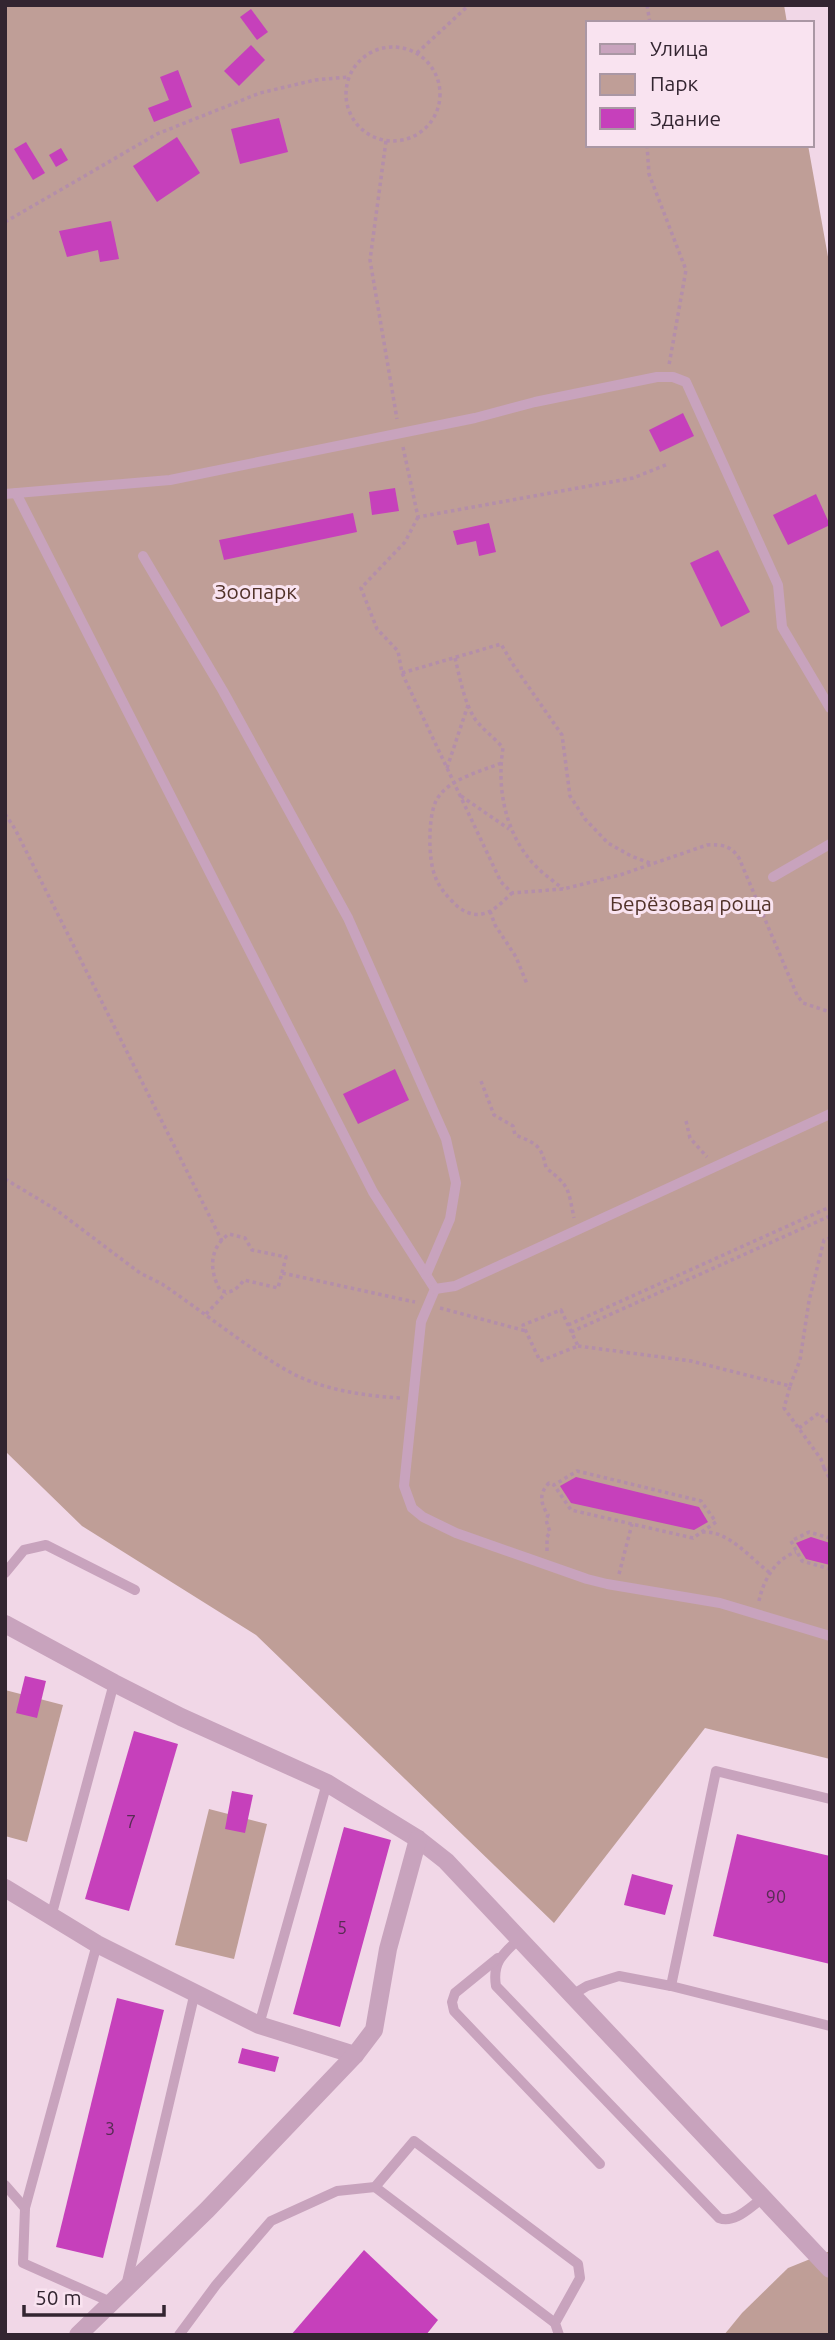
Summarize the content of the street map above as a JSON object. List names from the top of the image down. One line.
{"parks":["Зоопарк","Берёзовая роща"],"house_numbers":["7","90","5","3"],"legend":["Улица","Парк","Здание"],"scale_bar":"50 m"}
